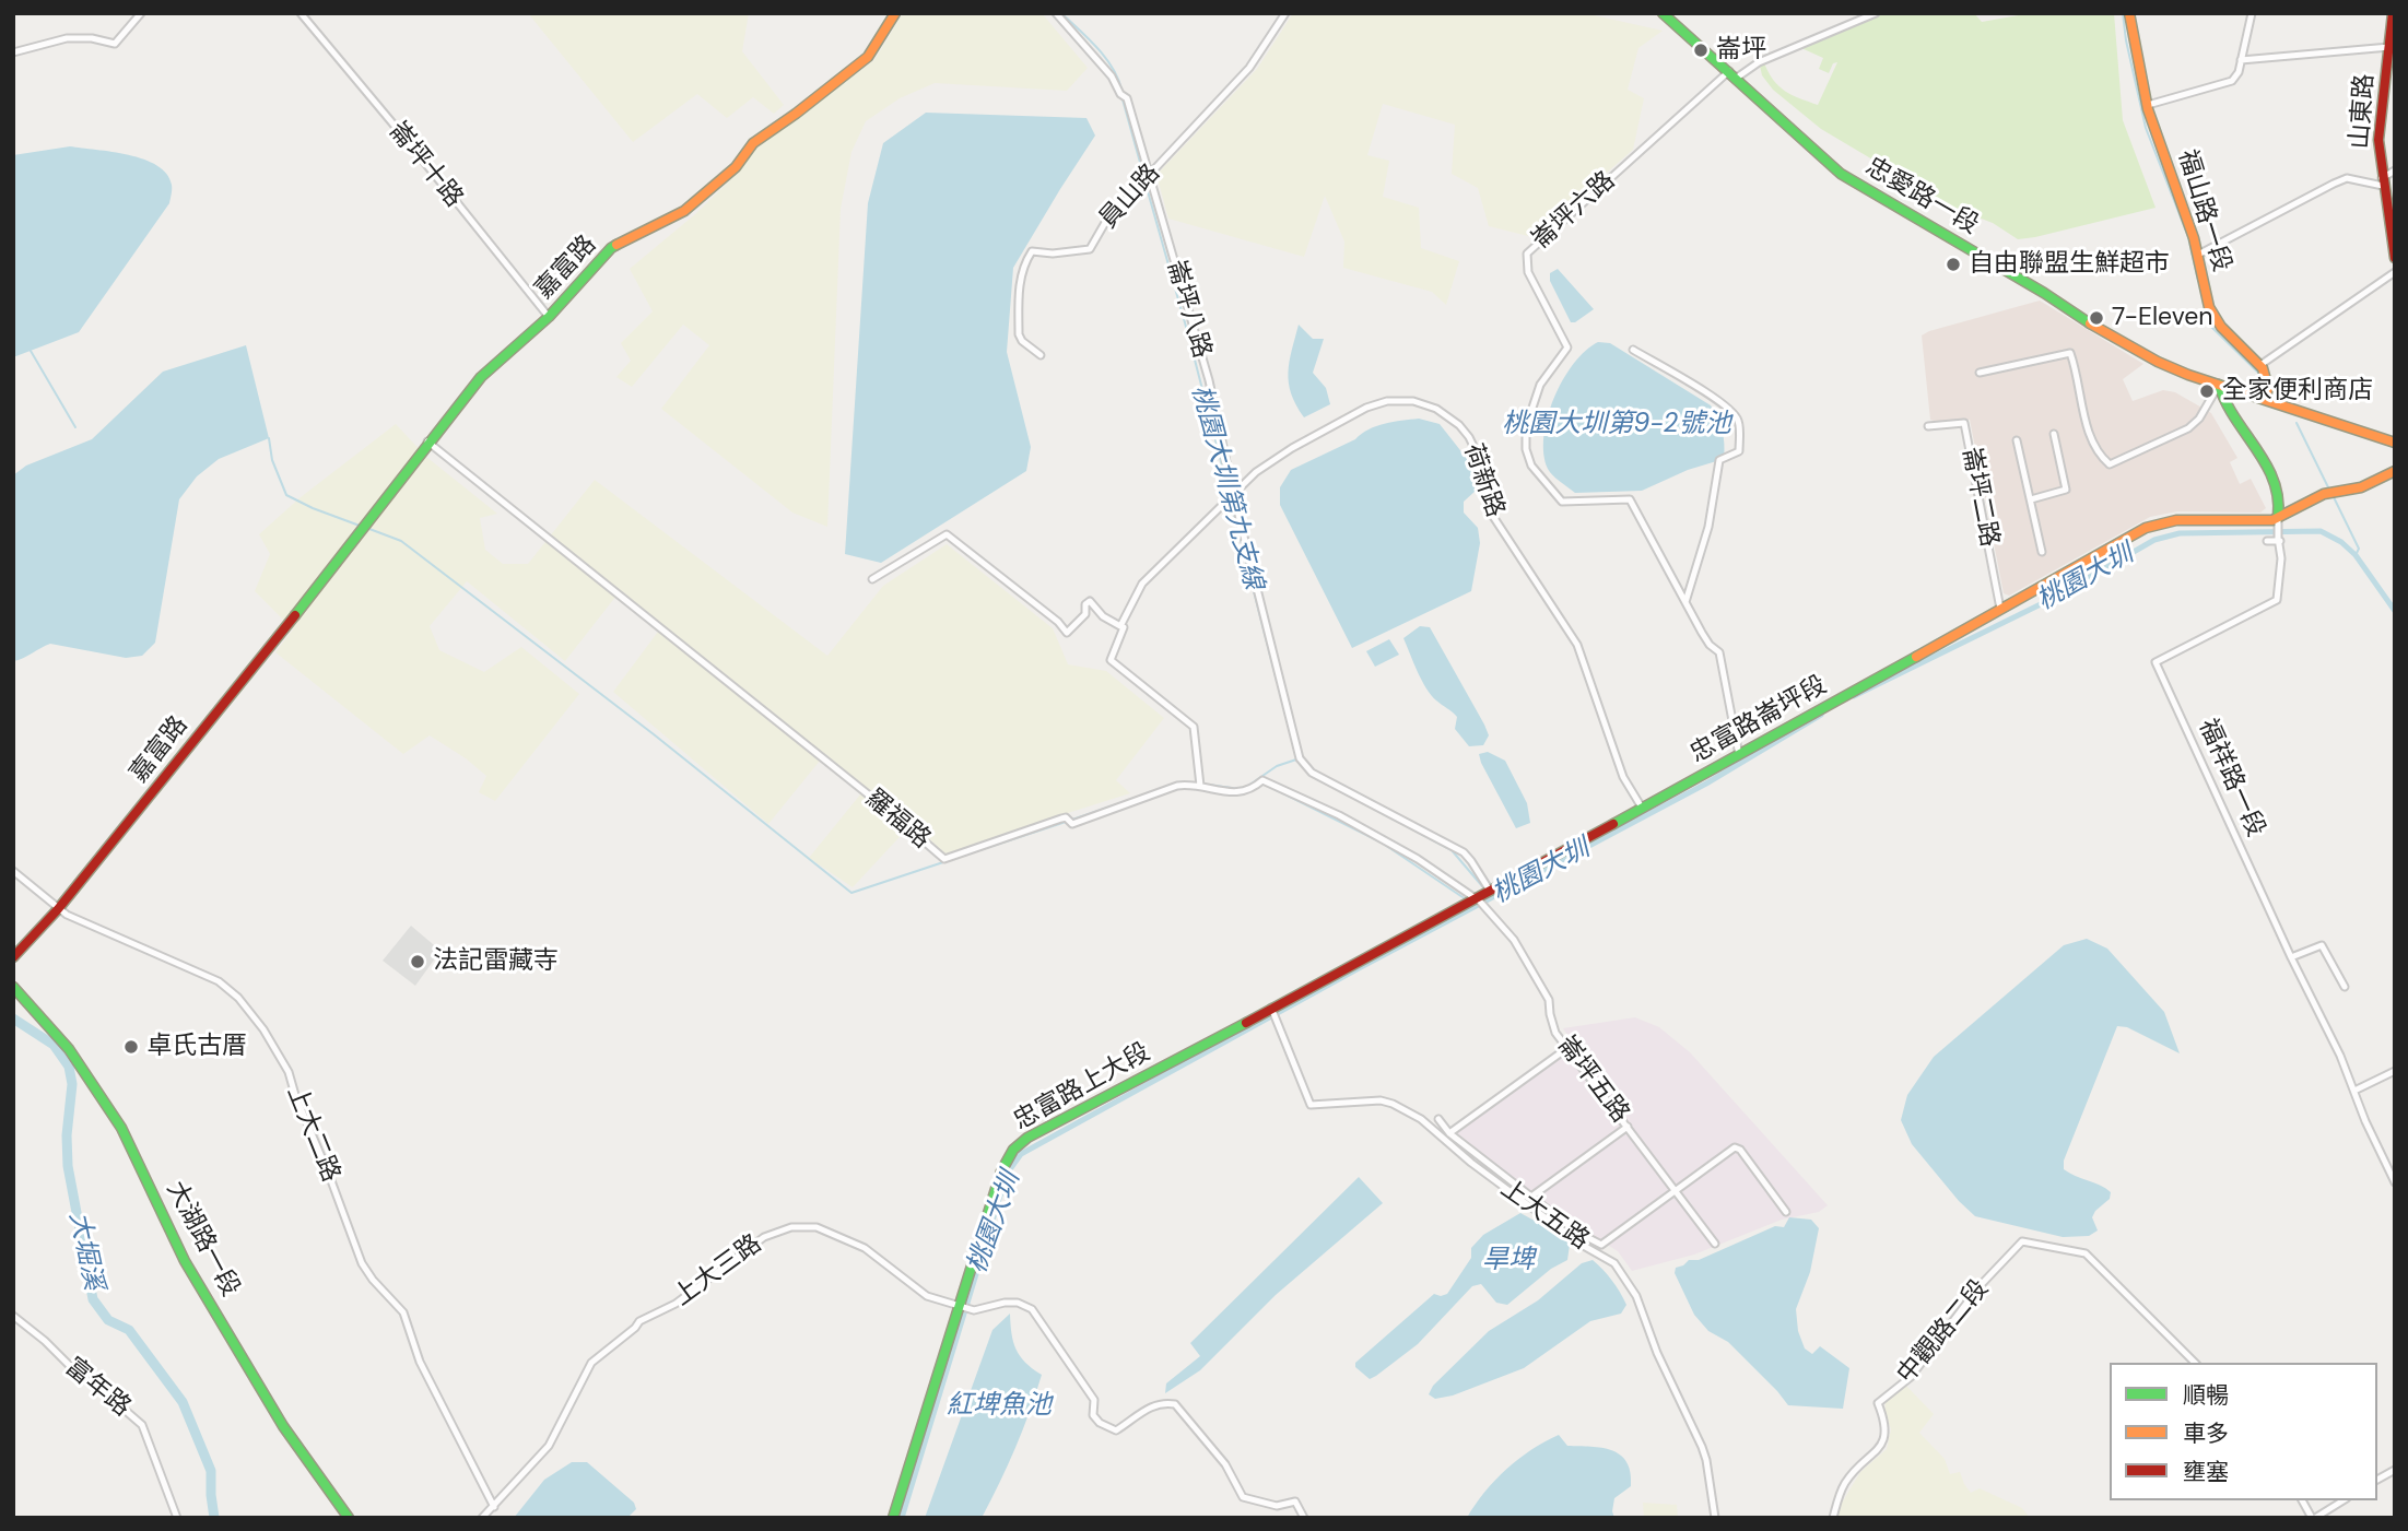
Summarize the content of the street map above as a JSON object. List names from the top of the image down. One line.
{"streets":{"street":["山東路","崙坪十路","員山路","忠愛路一段","崙坪六路","福山路一段","嘉富路","崙坪八路","荷新路","崙坪二路","忠富路崙坪段","福祥路一段","羅福路","崙坪五路","忠富路上大段","上大二路","上大五路","大湖路一段","上大三路","中觀路二段","富年路"]},"crossings":[["崙坪十路","嘉富路"],["員山路","崙坪八路"],["忠愛路一段","崙坪六路"],["崙坪六路","忠富路崙坪段"],["嘉富路","羅福路"],["嘉富路","上大二路"],["崙坪八路","荷新路"],["崙坪八路","忠富路崙坪段"],["荷新路","忠富路崙坪段"],["荷新路","羅福路"],["崙坪二路","忠富路崙坪段"],["忠富路崙坪段","羅福路"],["忠富路崙坪段","崙坪五路"],["忠富路崙坪段","忠富路上大段"],["忠富路崙坪段","上大五路"],["羅福路","崙坪五路"],["忠富路上大段","上大五路"],["忠富路上大段","上大三路"],["上大二路","上大三路"]],"water":["桃園大圳第9-2號池","桃園大圳第九支線","桃園大圳","大堀溪","旱埤","紅埤魚池"],"places":["崙坪","自由聯盟生鮮超市","7-Eleven","全家便利商店","法記雷藏寺","卓氏古厝"],"legend":["順暢","車多","壅塞"]}
